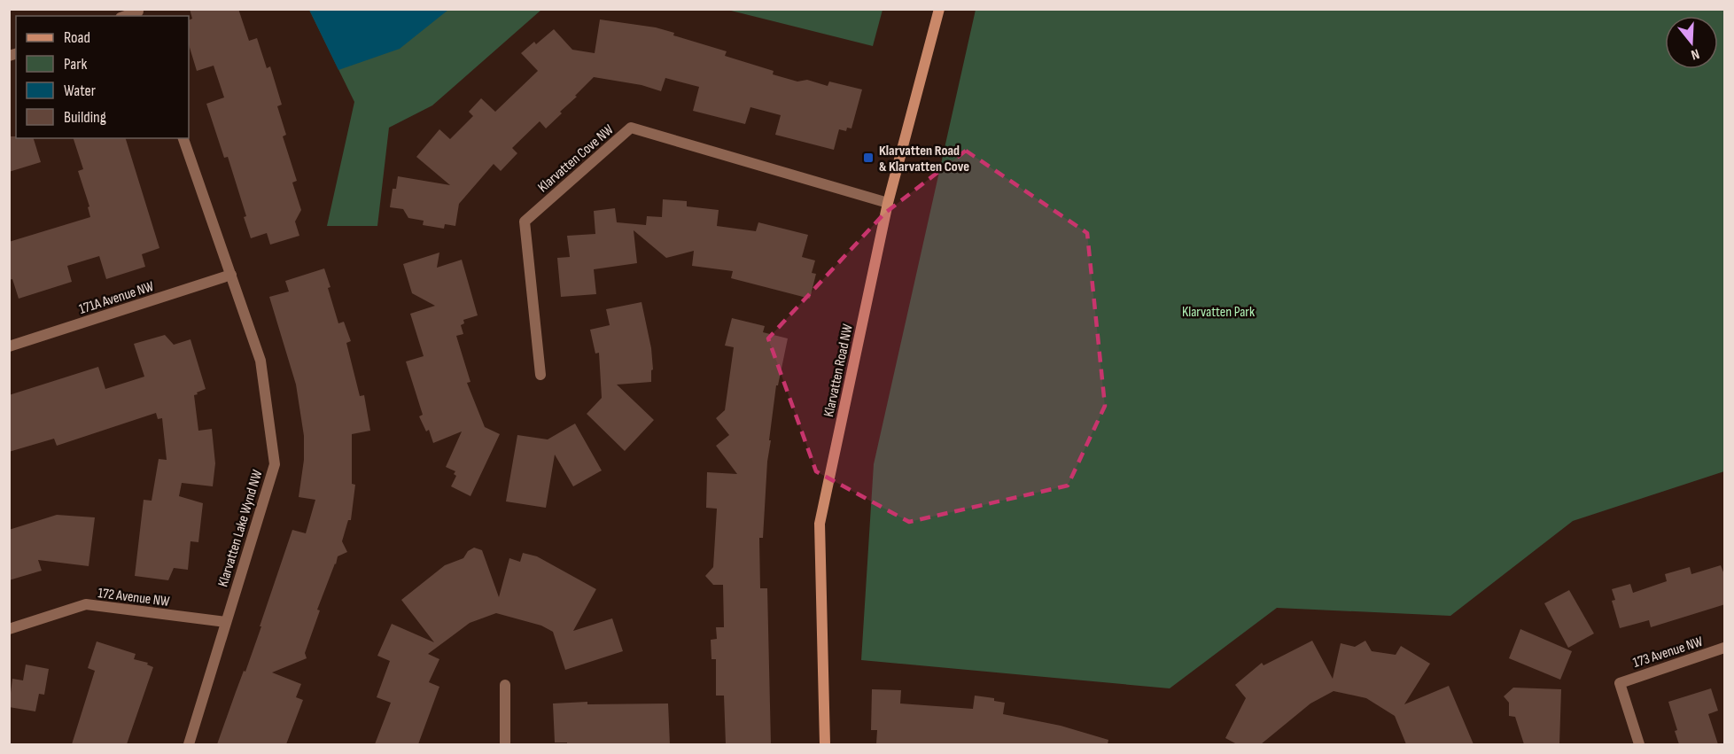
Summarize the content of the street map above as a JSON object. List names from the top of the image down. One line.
{"streets":{"street":["Klarvatten Cove NW","171A Avenue NW","Klarvatten Road NW","Klarvatten Lake Wynd NW","172 Avenue NW","173 Avenue NW"]},"crossings":[["Klarvatten Cove NW","Klarvatten Road NW"],["171A Avenue NW","Klarvatten Lake Wynd NW"],["Klarvatten Lake Wynd NW","172 Avenue NW"]],"parks":["Klarvatten Park"],"places":{"transit":["Klarvatten Road & Klarvatten Cove"]},"legend":["Road","Park","Water","Building"],"north":"bottom"}
